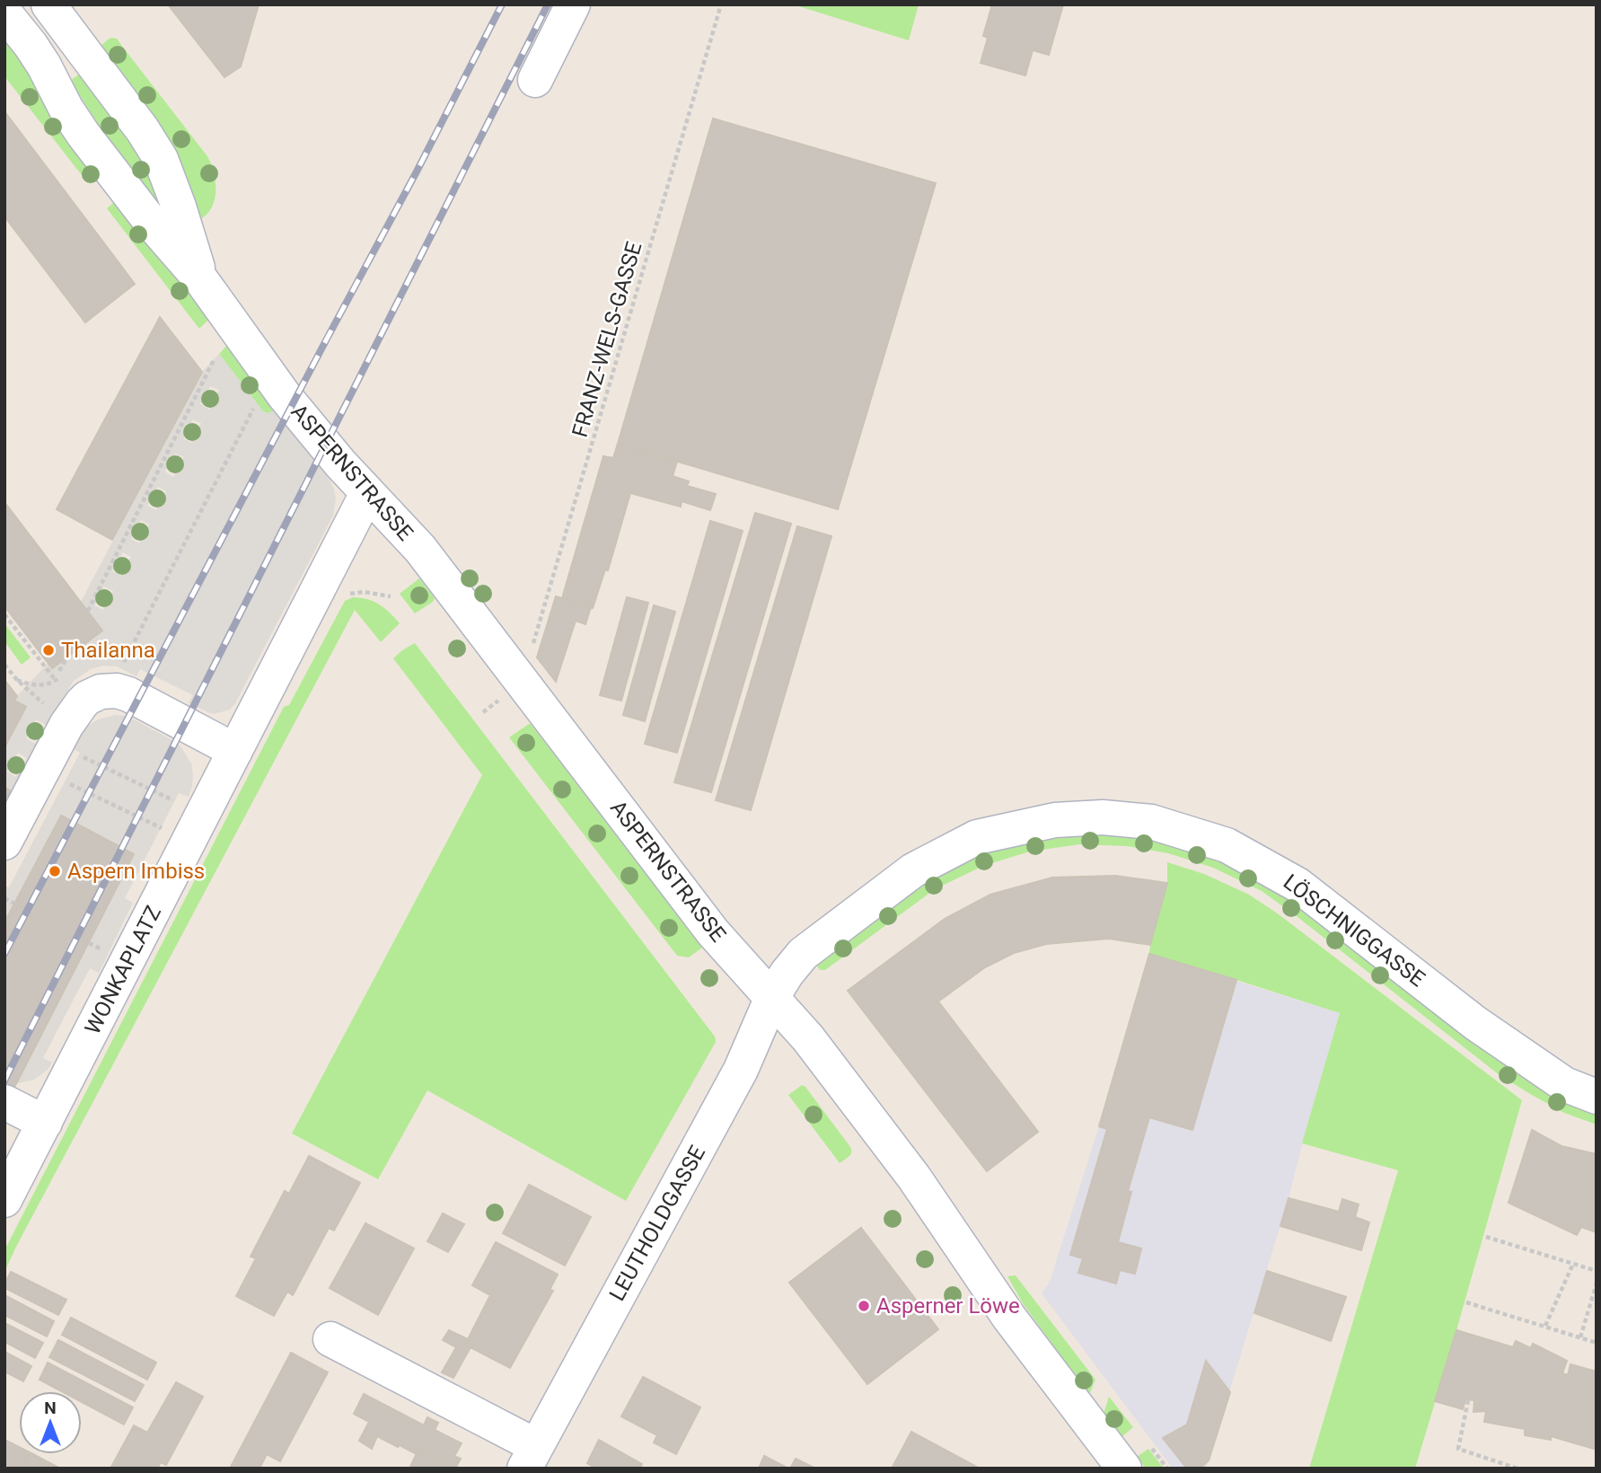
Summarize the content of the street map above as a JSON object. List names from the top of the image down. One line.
{"streets":{"street":["ASPERNSTRASSE","LÖSCHNIGGASSE","WONKAPLATZ","LEUTHOLDGASSE"],"path":["FRANZ-WELS-GASSE"]},"crossings":[["FRANZ-WELS-GASSE","ASPERNSTRASSE"],["ASPERNSTRASSE","LÖSCHNIGGASSE"],["ASPERNSTRASSE","WONKAPLATZ"],["ASPERNSTRASSE","LEUTHOLDGASSE"],["LÖSCHNIGGASSE","LEUTHOLDGASSE"]],"places":["Thailanna","Aspern Imbiss","Asperner Löwe"],"north":"top"}
